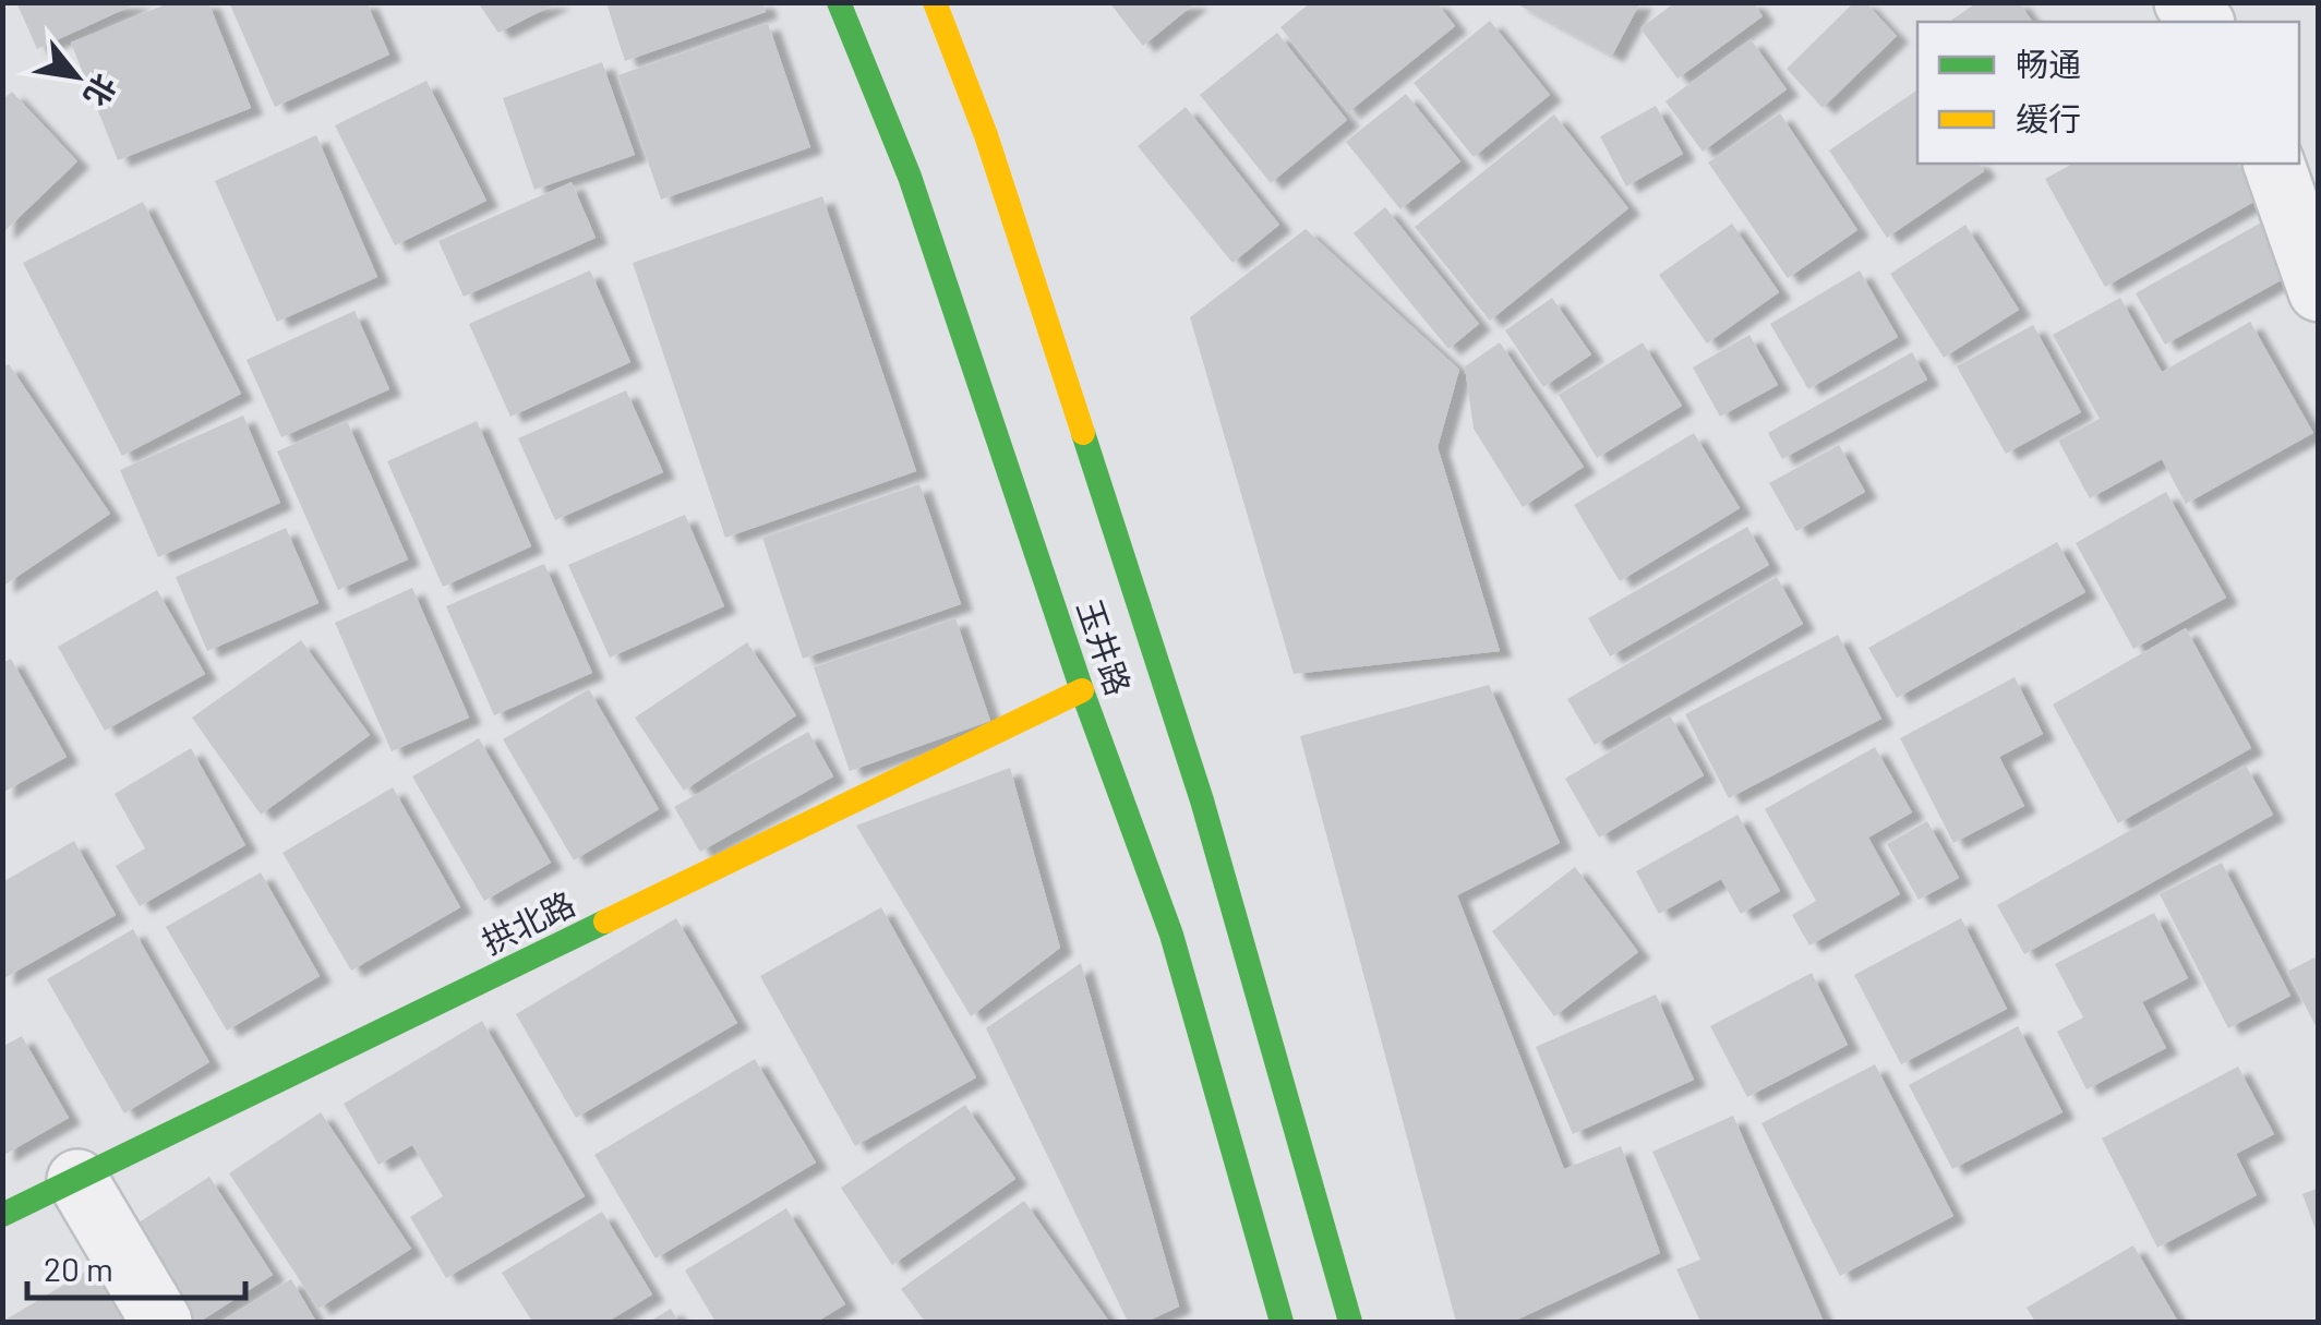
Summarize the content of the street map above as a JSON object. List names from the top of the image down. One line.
{"streets":{"street":["玉井路","拱北路"]},"crossings":[["玉井路","拱北路"]],"legend":["畅通","缓行"],"scale_bar":"20 m","north":"bottom right"}
